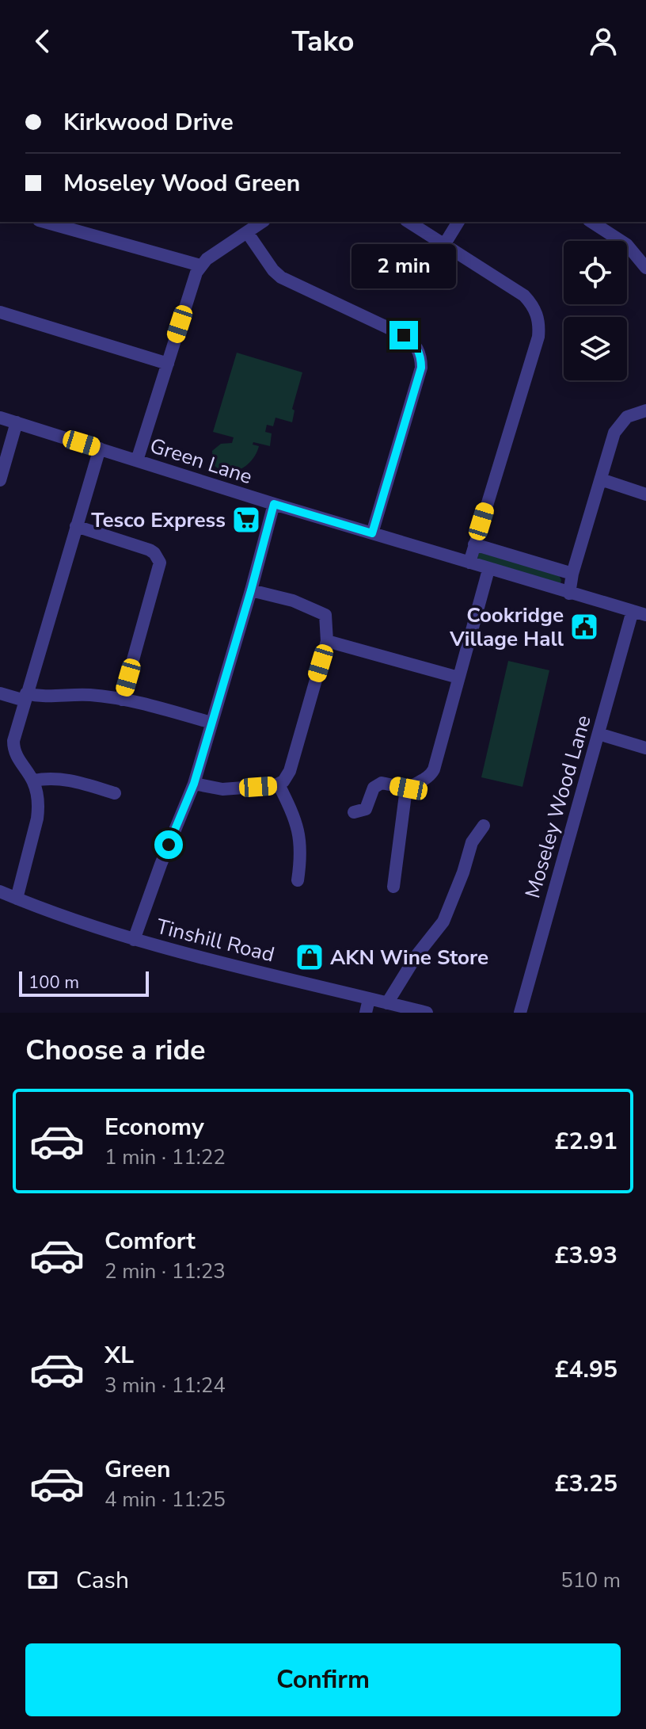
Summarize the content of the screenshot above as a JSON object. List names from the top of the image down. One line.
{"streets":{"street":["Green Lane","Moseley Wood Lane","Tinshill Road"]},"crossings":[["Green Lane","Moseley Wood Lane"]],"places":{"supermarket":["Tesco Express"],"public building":["Cookridge Village Hall"],"shop":["AKN Wine Store"]},"scale_bar":"100 m","page":{"header":"Tako","banner":["Kirkwood Drive","Moseley Wood Green"],"bubble":"2 min","scale":"100 m","heading":"Choose a ride","list":[{"name":"Economy","note":"1 min · 11:22","value":"£2.91"},{"name":"Comfort","note":"2 min · 11:23","value":"£3.93"},{"name":"XL","note":"3 min · 11:24","value":"£4.95"},{"name":"Green","note":"4 min · 11:25","value":"£3.25"}],"pay":["Cash","510 m"],"buttons":"Confirm"}}
